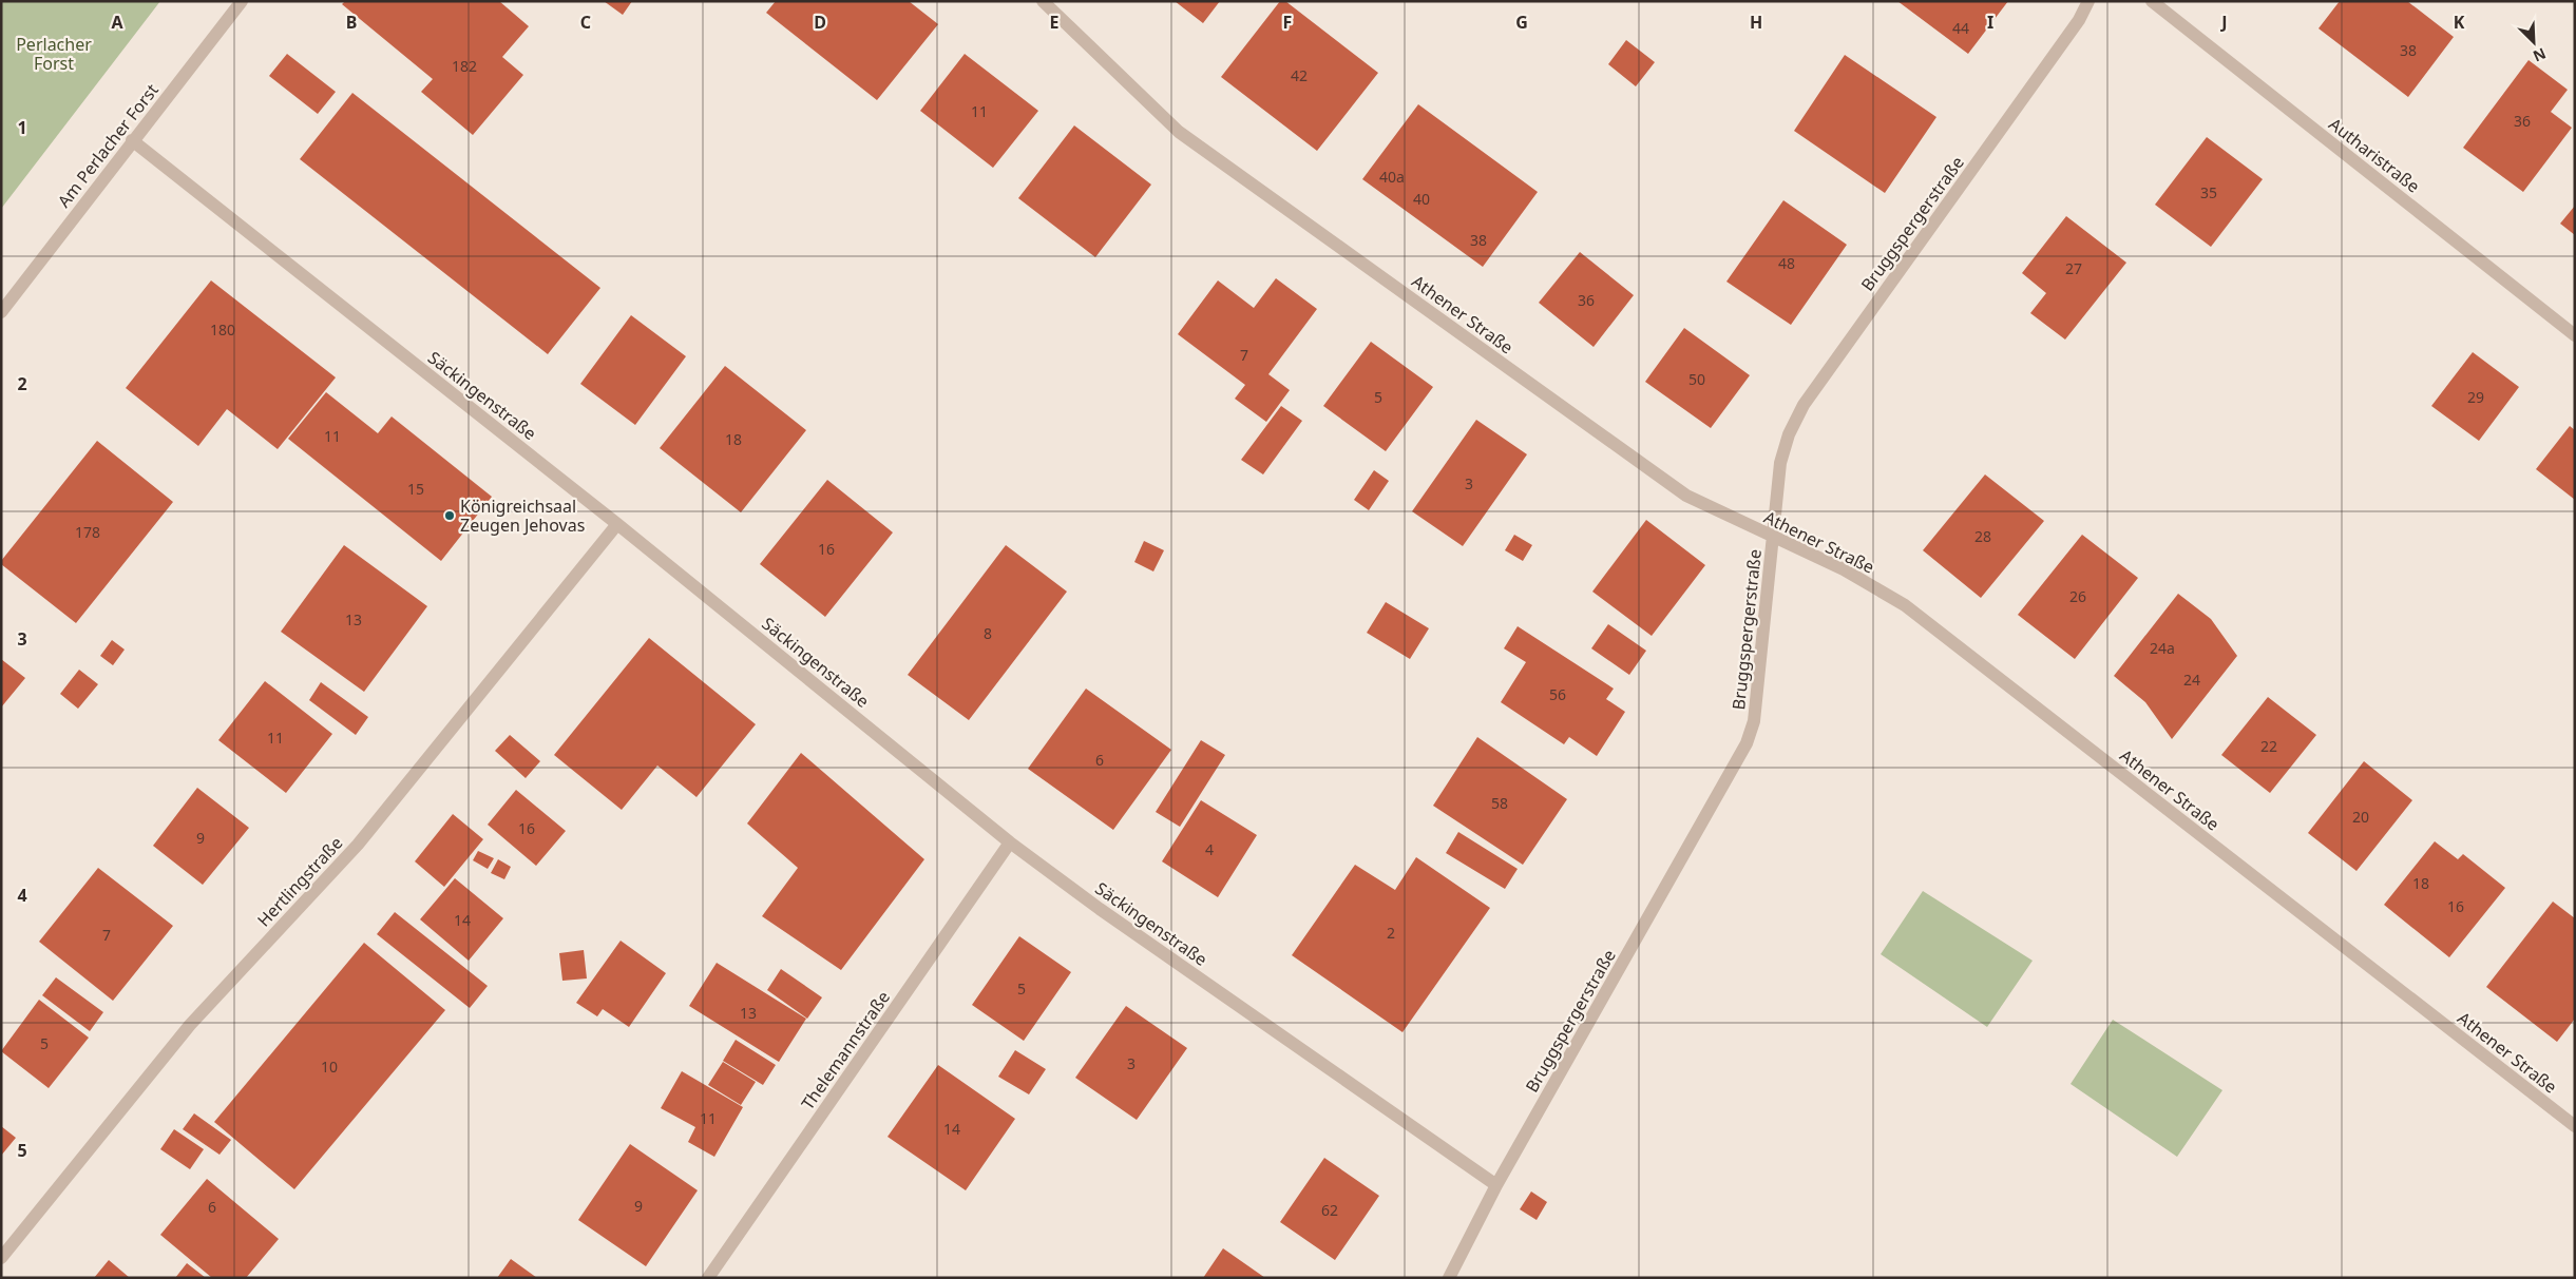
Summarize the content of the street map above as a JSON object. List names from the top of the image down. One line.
{"streets":{"street":["Am Perlacher Forst","Autharistraße","Bruggspergerstraße","Athener Straße","Säckingenstraße","Hertlingstraße","Thelemannstraße"]},"crossings":[["Am Perlacher Forst","Säckingenstraße"],["Bruggspergerstraße","Athener Straße"],["Bruggspergerstraße","Säckingenstraße"],["Säckingenstraße","Hertlingstraße"],["Säckingenstraße","Thelemannstraße"]],"parks":["Perlacher Forst"],"places":["Königreichsaal Zeugen Jehovas"],"house_numbers":["44","38","182","42","11","36","40a","35","40","38","48","27","36","180","7","50","5","29","11","18","3","15","178","28","16","26","13","8","24a","24","56","11","22","6","58","20","16","9","4","18","16","14","2","7","5","13","5","3","10","11","14","9","6","62"],"north":"bottom right","grid":{"columns":["A","B","C","D","E","F","G","H","I","J","K"],"rows":["1","2","3","4","5"]}}
